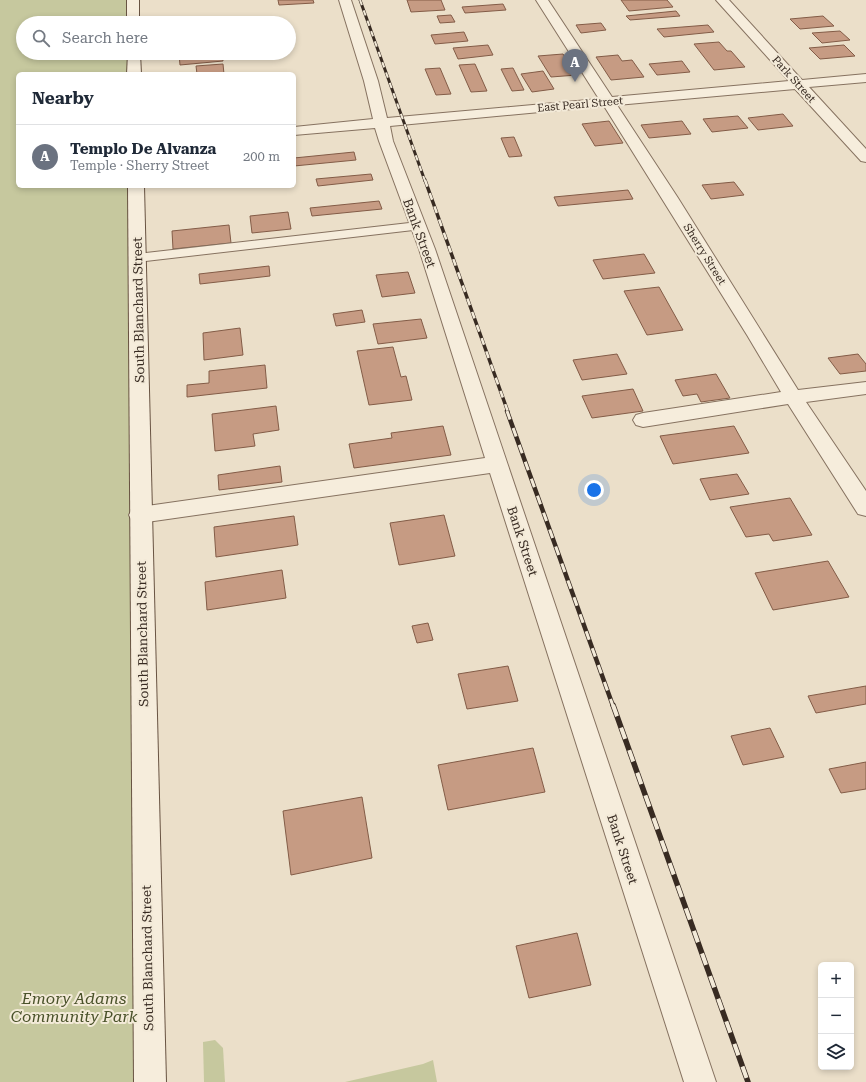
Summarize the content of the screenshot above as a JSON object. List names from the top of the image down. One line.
{"streets":{"street":["Park Street","East Pearl Street","Bank Street","Sherry Street","South Blanchard Street"]},"crossings":[["Park Street","East Pearl Street"],["East Pearl Street","Bank Street"],["East Pearl Street","Sherry Street"]],"parks":["Emory Adams Community Park"],"page":{"search":"Search here","pins":"A","heading":"Nearby","list":[{"mark":"A","name":"Templo De Alvanza","note":"Temple · Sherry Street","value":"200 m"}],"map_buttons":["+","−"]}}
